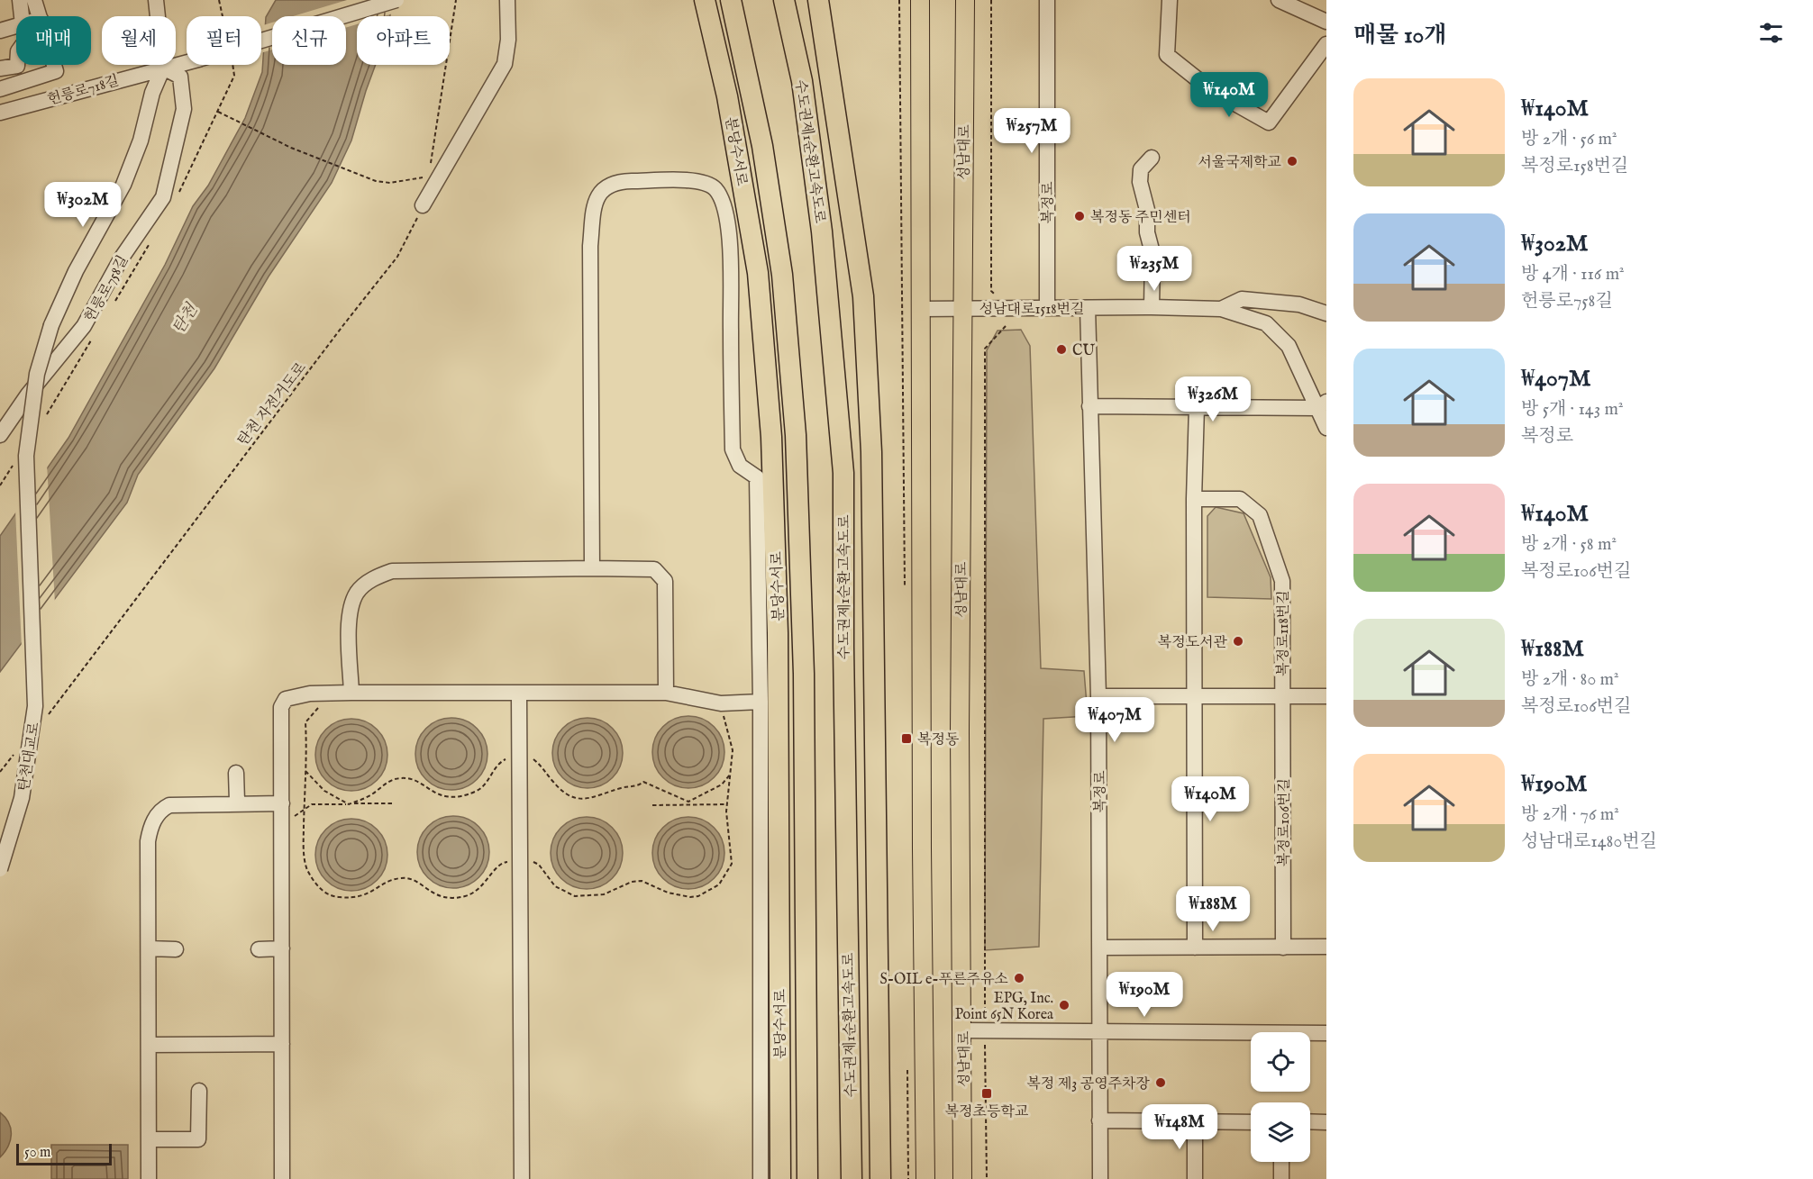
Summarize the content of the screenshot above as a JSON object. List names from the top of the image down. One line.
{"streets":{"highway":["분당수서로","수도권제1순환고속도로"],"main road":["성남대로"],"street":["헌릉로718길","복정로","헌릉로758길","성남대로1518번길","복정로118번길","탄천대교로","복정로106번길"],"path":["탄천 자전거도로"]},"crossings":[["헌릉로718길","헌릉로758길"],["헌릉로718길","탄천대교로"],["성남대로","성남대로1518번길"],["복정로","성남대로1518번길"],["복정로","복정로118번길"],["헌릉로758길","탄천대교로"],["복정로118번길","복정로106번길"]],"water":["탄천"],"places":{"other":["서울국제학교","복정동 주민센터","CU","복정도서관","S-OIL e-푸른주유소","EPG, Inc. Point 65N Korea","복정 제3 공영주차장"],"transit":["복정동","복정초등학교"]},"scale_bar":"50 m","page":{"heading":"매물 10개","chip":["매매","월세","필터","신규","아파트"],"list":[{"name":"₩140M","note":"방 2개 · 56 m² · 복정로158번길"},{"name":"₩302M","note":"방 4개 · 116 m² · 헌릉로758길"},{"name":"₩407M","note":"방 5개 · 143 m² · 복정로"},{"name":"₩140M","note":"방 2개 · 58 m² · 복정로106번길"},{"name":"₩188M","note":"방 2개 · 80 m² · 복정로106번길"},{"name":"₩190M","note":"방 2개 · 76 m² · 성남대로1480번길"}],"price":["₩140M","₩257M","₩302M","₩235M","₩326M","₩407M","₩140M","₩188M","₩190M","₩148M"],"scale":"50 m"}}
